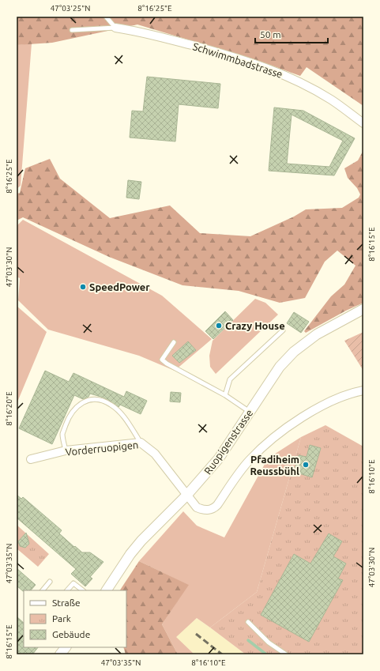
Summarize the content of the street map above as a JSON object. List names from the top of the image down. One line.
{"streets":{"street":["Schwimmbadstrasse","Ruopigenstrasse","Vorderruopigen"]},"crossings":[["Ruopigenstrasse","Vorderruopigen"]],"places":["SpeedPower","Crazy House","Pfadiheim Reussbühl"],"legend":["Straße","Park","Gebäude"],"scale_bar":"50 m","coordinates":["47°03'25\"N","8°16'25\"E","8°16'15\"E","47°03'30\"N","8°16'20\"E","8°16'10\"E","47°03'35\"N"]}
